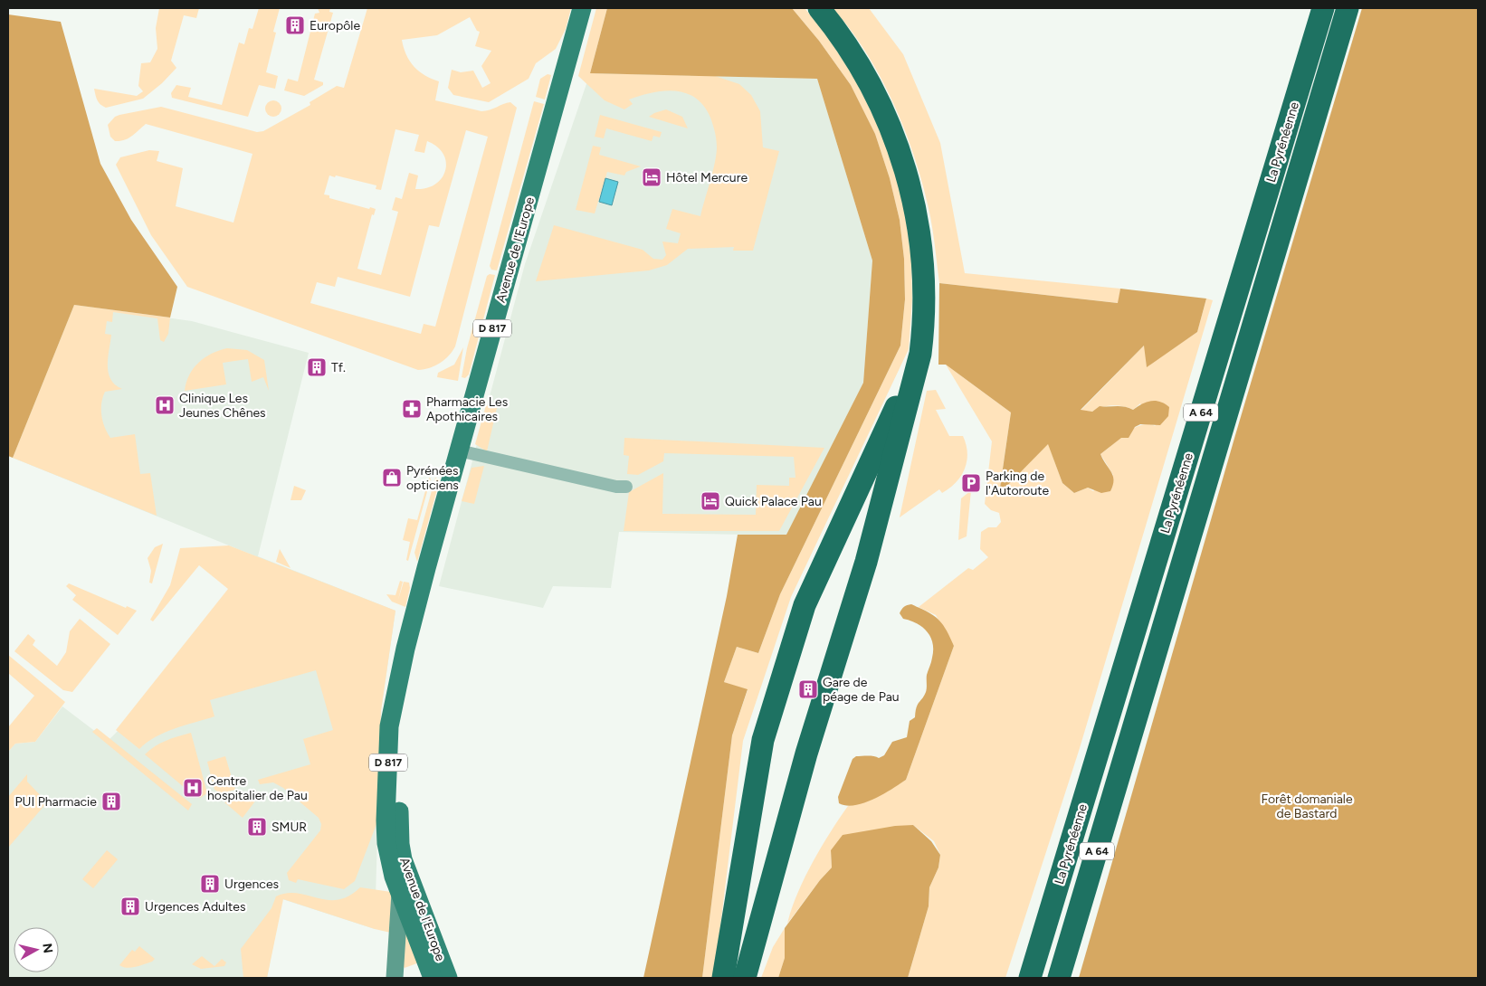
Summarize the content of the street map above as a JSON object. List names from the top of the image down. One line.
{"streets":{"highway":["La Pyrénéenne","A 64"],"main road":["Avenue de l'Europe","D 817"]},"parks":["Forêt domaniale de Bastard"],"places":{"building":["Europôle","Tf.","Gare de péage de Pau","PUI Pharmacie","SMUR","Urgences","Urgences Adultes"],"hotel":["Hôtel Mercure","Quick Palace Pau"],"hospital":["Clinique Les Jeunes Chênes","Centre hospitalier de Pau"],"pharmacy":["Pharmacie Les Apothicaires"],"shop":["Pyrénées opticiens"],"parking":["Parking de l'Autoroute"]},"north":"right"}
